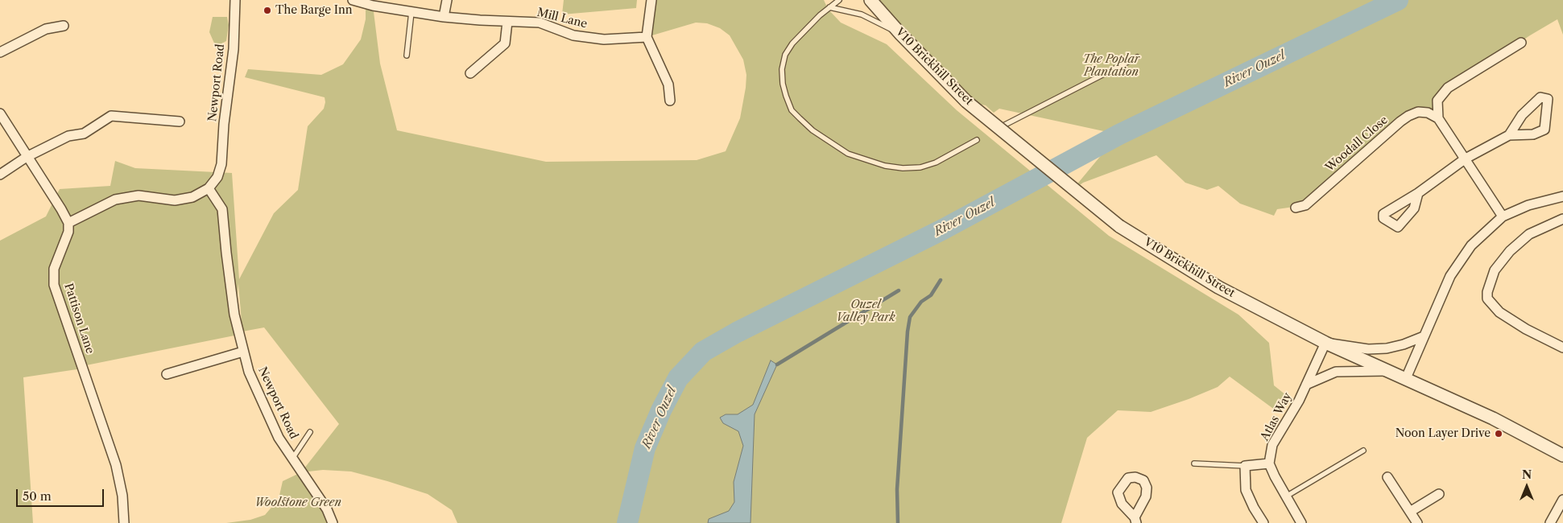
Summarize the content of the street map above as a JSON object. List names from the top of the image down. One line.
{"streets":{"street":["Mill Lane","V10 Brickhill Street","Newport Road","Woodall Close","Pattison Lane","Atlas Way"]},"crossings":[["V10 Brickhill Street","Atlas Way"]],"water":["River Ouzel"],"parks":["The Poplar Plantation","Ouzel Valley Park","Woolstone Green"],"places":["The Barge Inn","Noon Layer Drive"],"scale_bar":"50 m","north":"top"}
